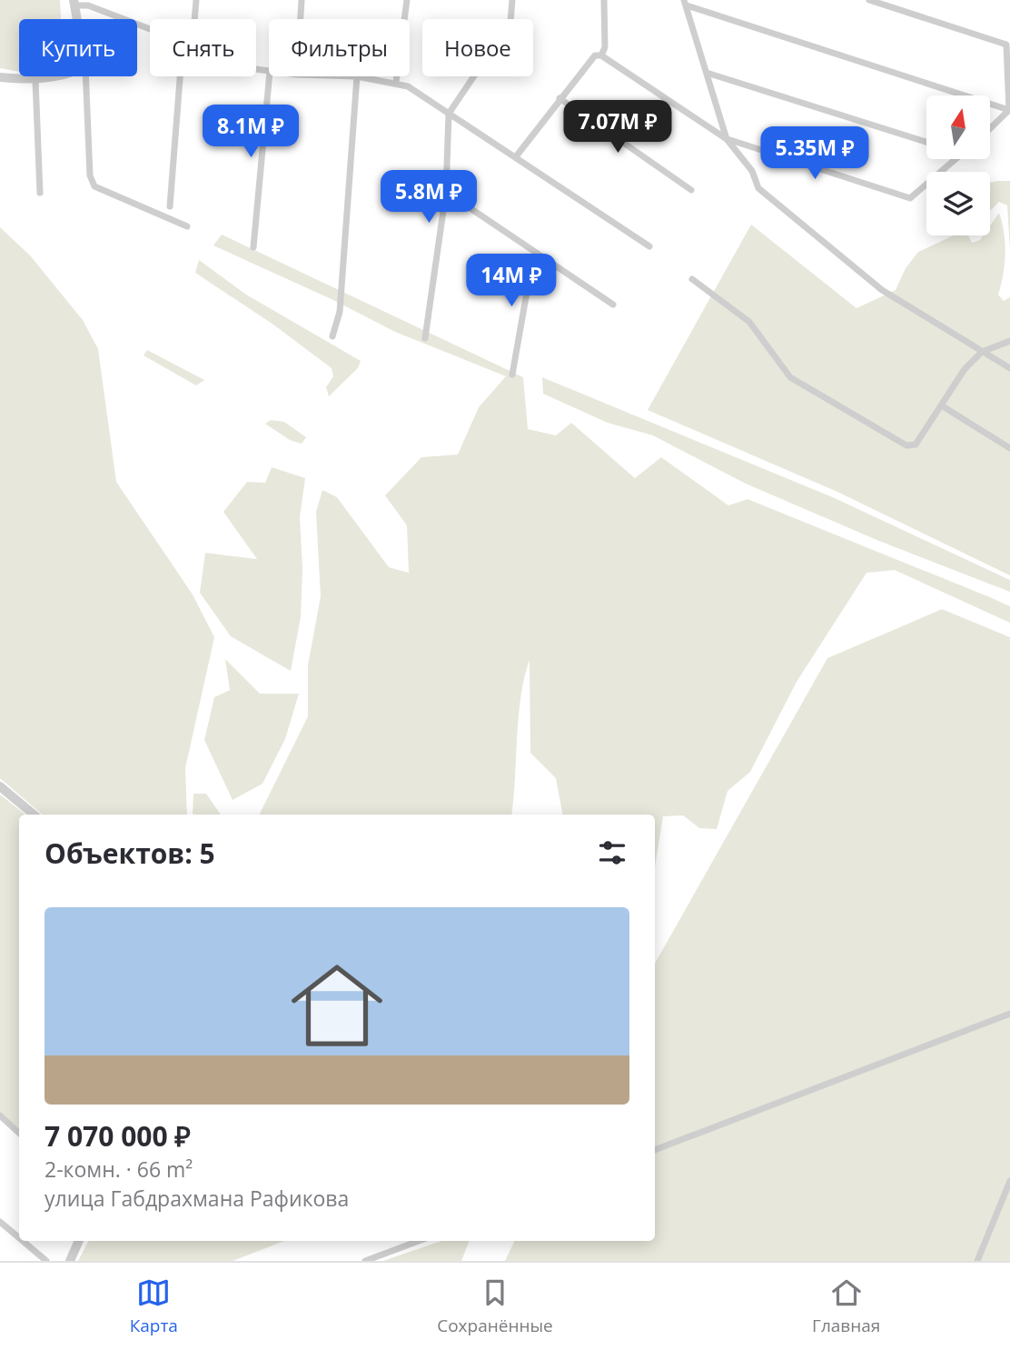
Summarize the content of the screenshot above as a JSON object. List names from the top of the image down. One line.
{"north":"top","page":{"chip":["Купить","Снять","Фильтры","Новое"],"price":["7.07M ₽","8.1M ₽","5.35M ₽","5.8M ₽","14M ₽"],"heading":"Объектов: 5","list":[{"name":"7 070 000 ₽","note":"2-комн. · 66 m² · улица Габдрахмана Рафикова"}],"tabs":["Карта","Сохранённые","Главная"]}}
